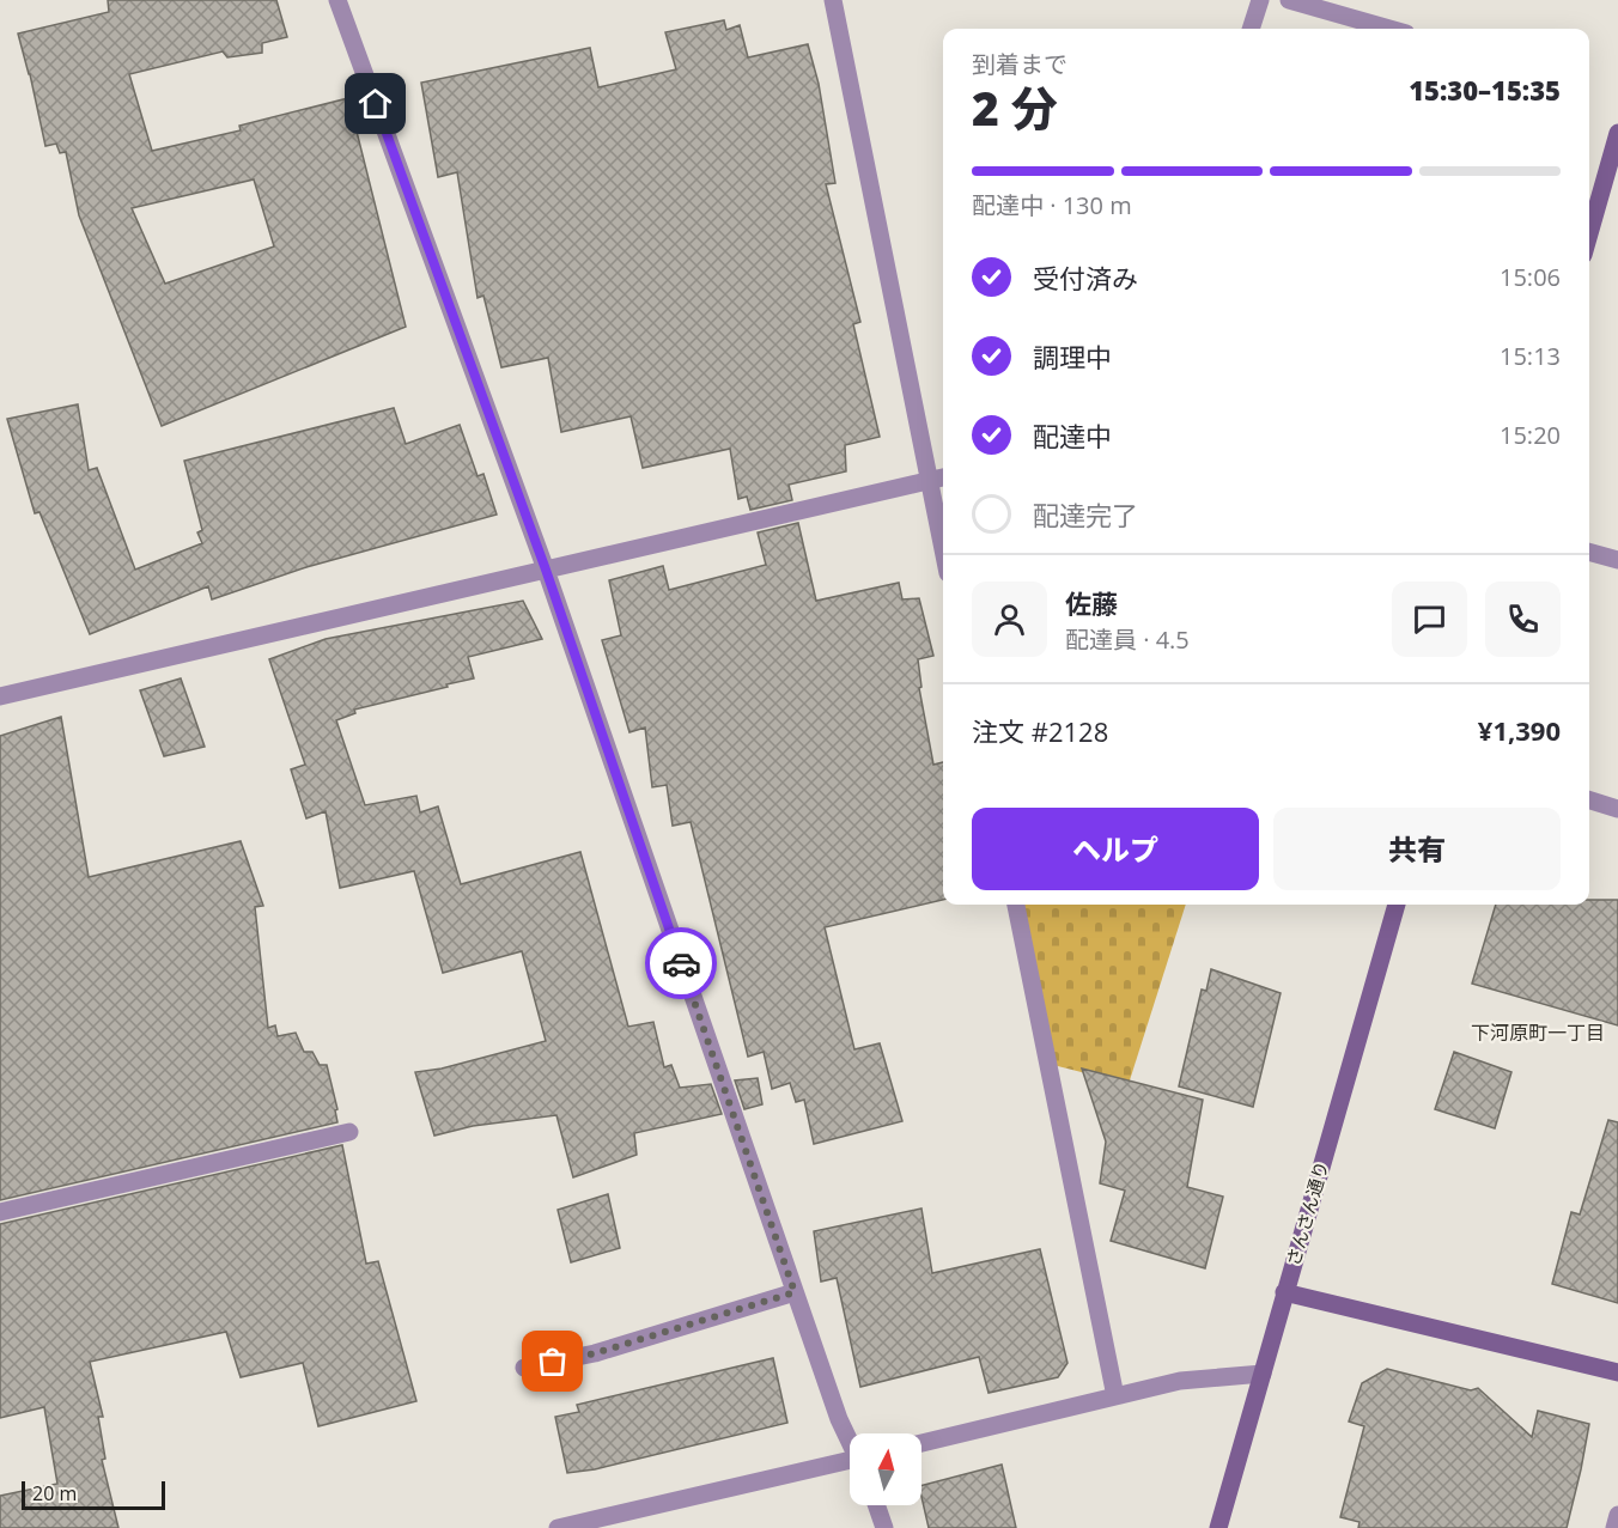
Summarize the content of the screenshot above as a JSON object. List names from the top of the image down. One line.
{"streets":{"main road":["さんさん通り"]},"districts":["下河原町一丁目"],"scale_bar":"20 m","north":"top","page":{"heading":["2 分","到着まで","15:30–15:35"],"panel":["佐藤","配達員 · 4.5","注文 #2128","¥1,390"],"bar":"配達中 · 130 m","list":[["受付済み","15:06"],["調理中","15:13"],["配達中","15:20"],"配達完了"],"buttons":["ヘルプ","共有"],"scale":"20 m"}}
